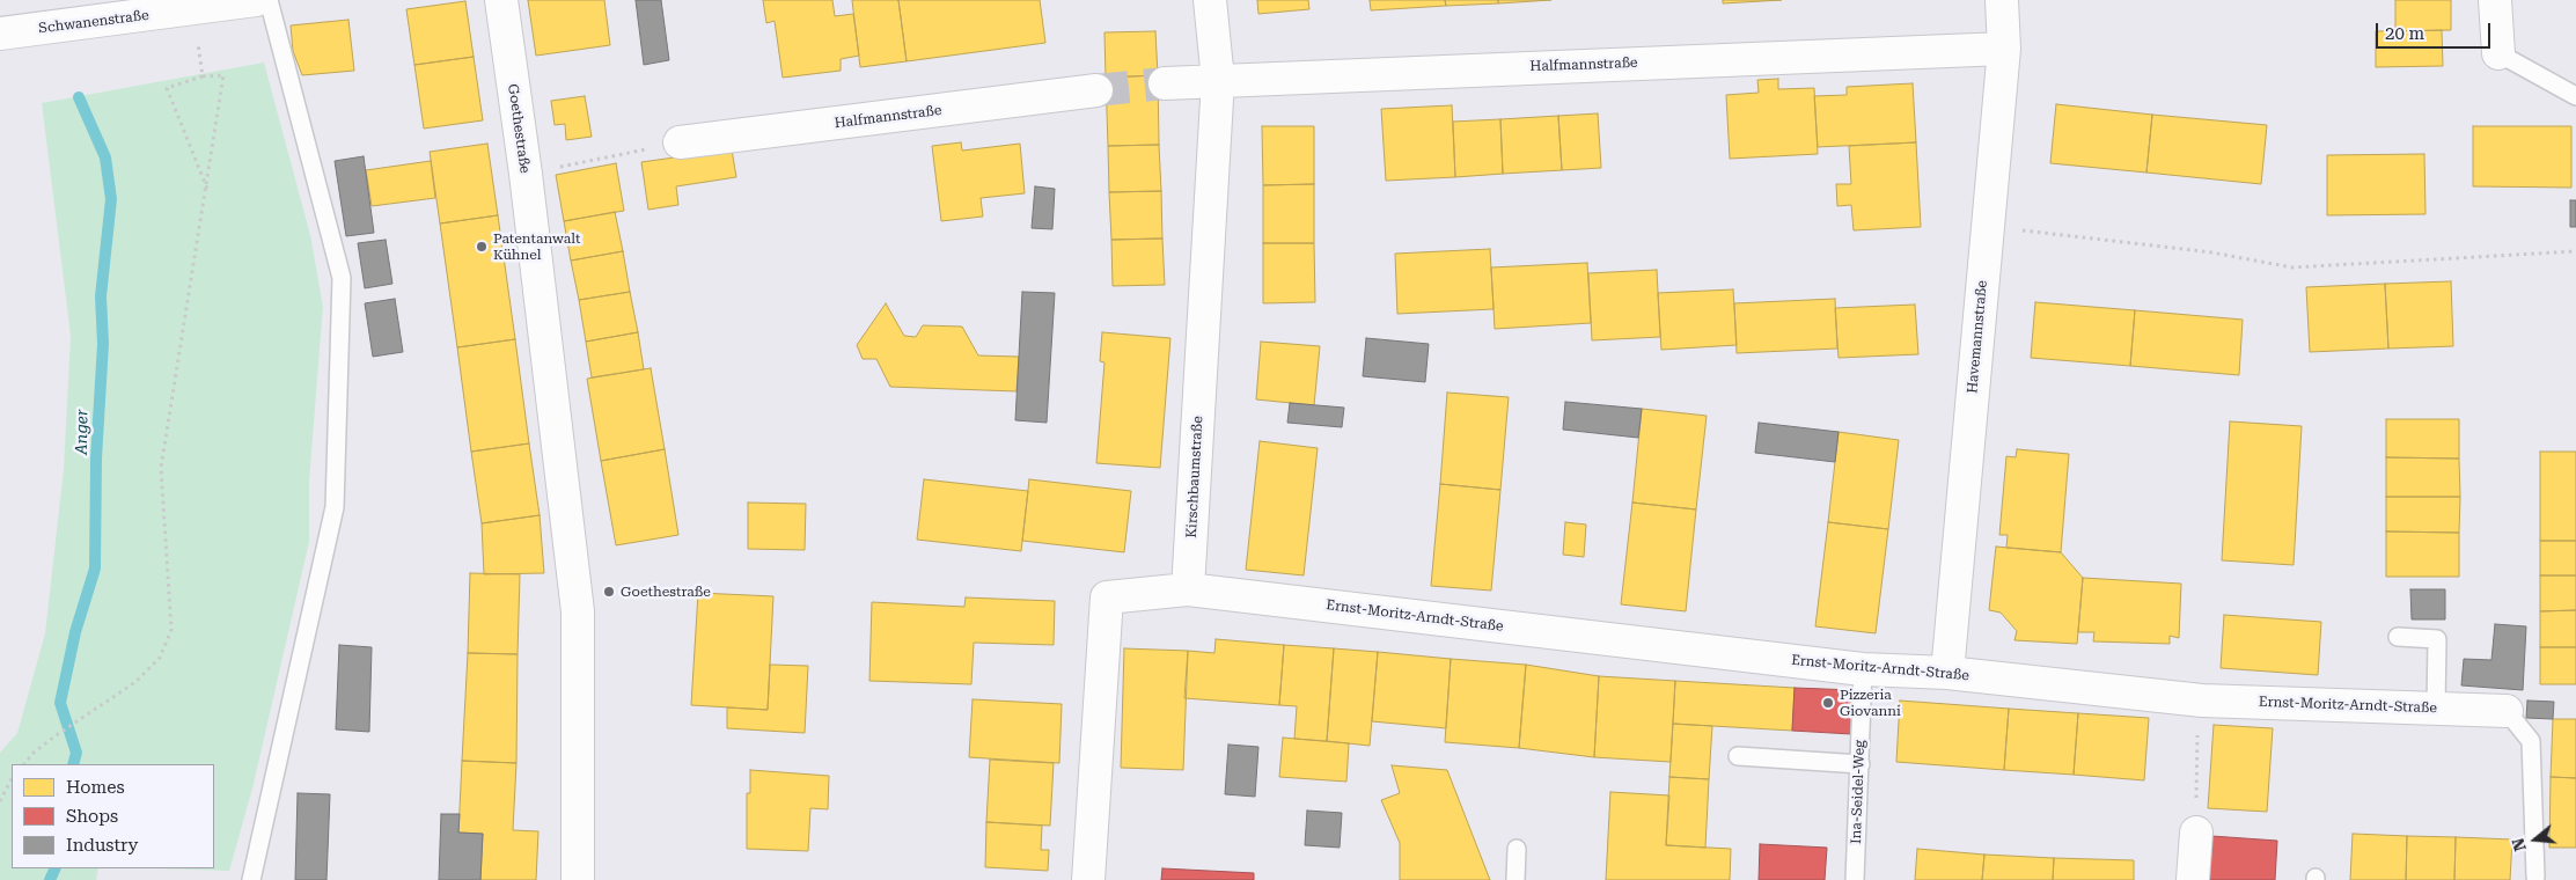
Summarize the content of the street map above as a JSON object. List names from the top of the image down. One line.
{"streets":{"street":["Schwanenstraße","Halfmannstraße","Goethestraße","Havemannstraße","Kirschbaumstraße","Ernst-Moritz-Arndt-Straße"],"lane":["Ina-Seidel-Weg"]},"crossings":[["Halfmannstraße","Havemannstraße"],["Halfmannstraße","Kirschbaumstraße"],["Havemannstraße","Ernst-Moritz-Arndt-Straße"],["Kirschbaumstraße","Ernst-Moritz-Arndt-Straße"],["Ernst-Moritz-Arndt-Straße","Ina-Seidel-Weg"]],"water":["Anger"],"places":["Patentanwalt Kühnel","Goethestraße","Pizzeria Giovanni"],"legend":["Homes","Shops","Industry"],"scale_bar":"20 m","north":"left"}
